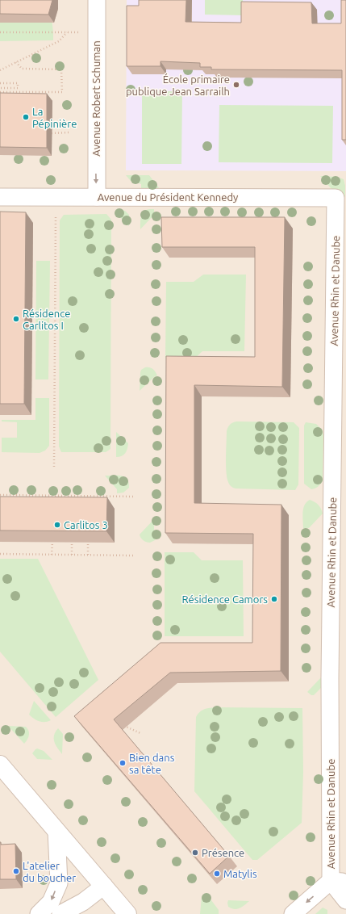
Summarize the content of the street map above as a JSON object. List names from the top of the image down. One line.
{"streets":{"street":["Avenue Robert Schuman","Avenue du Président Kennedy","Avenue Rhin et Danube"]},"crossings":[["Avenue Robert Schuman","Avenue du Président Kennedy"],["Avenue du Président Kennedy","Avenue Rhin et Danube"]],"one_way":["Avenue Robert Schuman"],"places":["École primaire publique Jean Sarrailh","La Pépinière","Résidence Carlitos I","Carlitos 3","Résidence Camors","Bien dans sa tête","Présence","L'atelier du boucher","Matylis"]}
